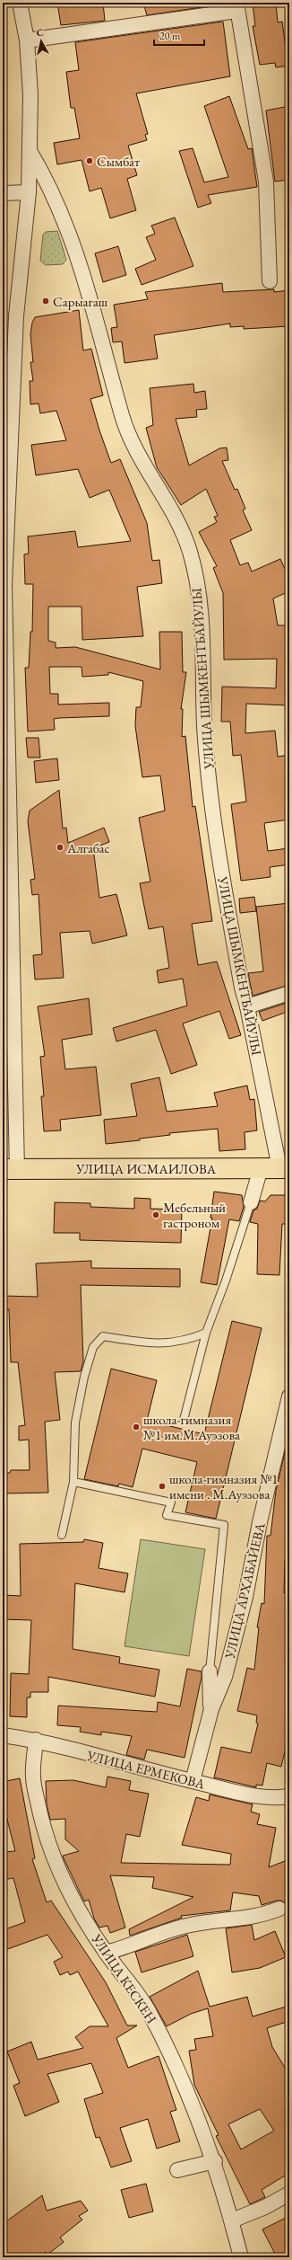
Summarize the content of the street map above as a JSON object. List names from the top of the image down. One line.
{"streets":{"main road":["УЛИЦА ИСМАИЛОВА"],"street":["УЛИЦА ШЫМКЕНТБАЙУЛЫ","УЛИЦА АРХАБАЙЕВА","УЛИЦА ЕРМЕКОВА","УЛИЦА КЕСКЕН"]},"crossings":[["УЛИЦА ШЫМКЕНТБАЙУЛЫ","УЛИЦА ИСМАИЛОВА"],["УЛИЦА АРХАБАЙЕВА","УЛИЦА ЕРМЕКОВА"],["УЛИЦА ЕРМЕКОВА","УЛИЦА КЕСКЕН"]],"places":["Сымбат","Сарыагаш","Алгабас","Мебельный гастроном","школа-гимназия №1 им.М.Ауэзова","школа-гимназия №1 имени . М.Ауэзова"],"scale_bar":"20 m","north":"top"}
